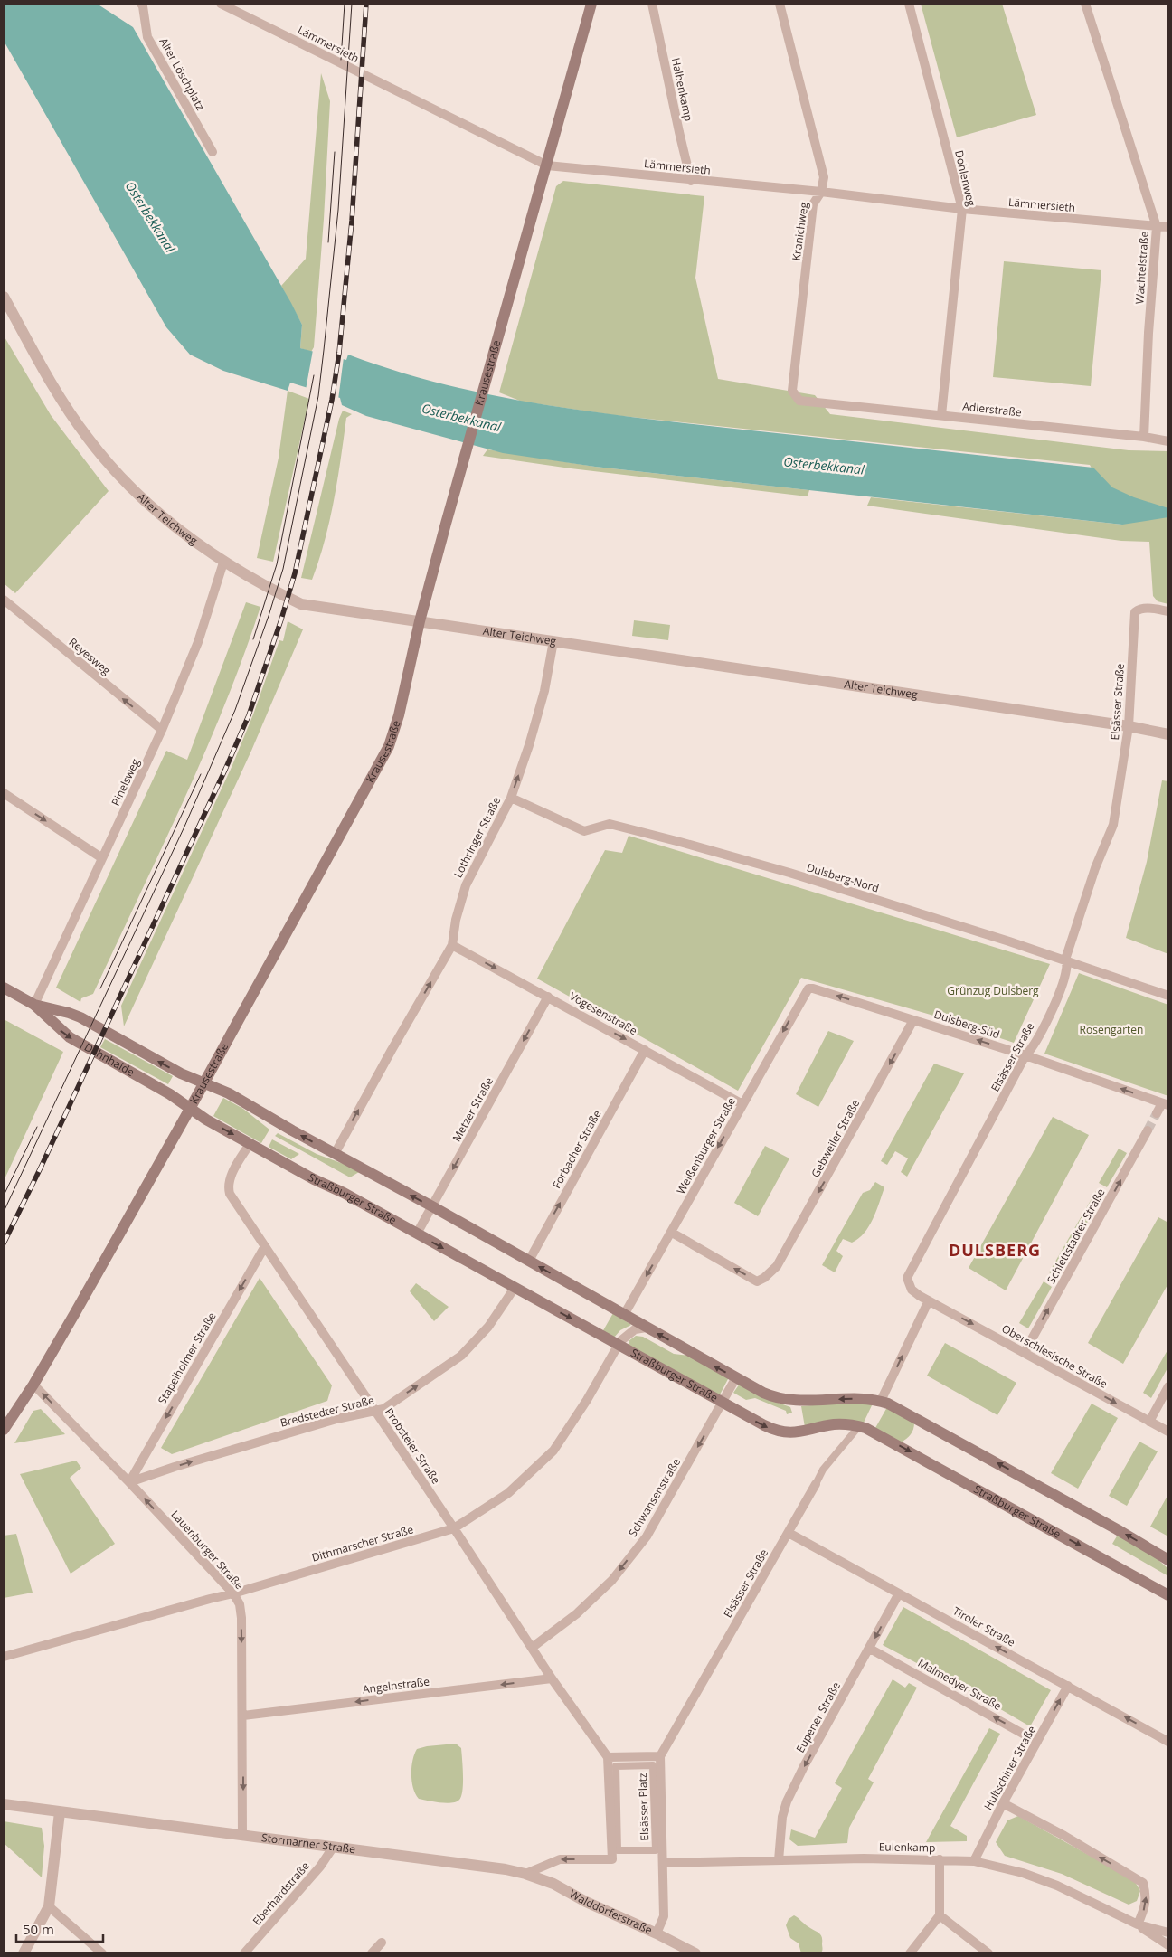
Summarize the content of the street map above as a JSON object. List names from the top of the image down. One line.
{"streets":{"main road":["Krausestraße","Dehnhaide","Straßburger Straße"],"street":["Lämmersieth","Alter Löschplatz","Halbenkamp","Dohlenweg","Kranichweg","Wachtelstraße","Adlerstraße","Alter Teichweg","Reyesweg","Elsässer Straße","Pinelsweg","Lothringer Straße","Dulsberg-Nord","Vogesenstraße","Dulsberg-Süd","Metzer Straße","Gebweiler Straße","Weißenburger Straße","Forbacher Straße","Schlettstadter Straße","Oberschlesische Straße","Stapelholmer Straße","Bredstedter Straße","Probsteier Straße","Schwansenstraße","Dithmarscher Straße","Lauenburger Straße","Tiroler Straße","Malmedyer Straße","Angelnstraße","Eupener Straße","Hultschiner Straße","Elsässer Platz","Stormarner Straße","Eulenkamp","Eberhardstraße","Walddörferstraße"]},"crossings":[["Lämmersieth","Halbenkamp"],["Lämmersieth","Dohlenweg"],["Lämmersieth","Kranichweg"],["Lämmersieth","Wachtelstraße"],["Lämmersieth","Krausestraße"],["Dohlenweg","Adlerstraße"],["Kranichweg","Adlerstraße"],["Wachtelstraße","Adlerstraße"],["Krausestraße","Alter Teichweg"],["Krausestraße","Dehnhaide"],["Krausestraße","Straßburger Straße"],["Krausestraße","Lauenburger Straße"],["Alter Teichweg","Elsässer Straße"],["Alter Teichweg","Pinelsweg"],["Alter Teichweg","Lothringer Straße"],["Reyesweg","Pinelsweg"],["Elsässer Straße","Dulsberg-Nord"],["Elsässer Straße","Dulsberg-Süd"],["Elsässer Straße","Straßburger Straße"],["Elsässer Straße","Oberschlesische Straße"],["Elsässer Straße","Tiroler Straße"],["Pinelsweg","Dehnhaide"],["Lothringer Straße","Dulsberg-Nord"],["Lothringer Straße","Vogesenstraße"],["Vogesenstraße","Metzer Straße"],["Vogesenstraße","Weißenburger Straße"],["Vogesenstraße","Forbacher Straße"],["Dulsberg-Süd","Gebweiler Straße"],["Dulsberg-Süd","Weißenburger Straße"],["Dehnhaide","Straßburger Straße"],["Metzer Straße","Straßburger Straße"],["Gebweiler Straße","Weißenburger Straße"],["Straßburger Straße","Bredstedter Straße"],["Straßburger Straße","Probsteier Straße"],["Straßburger Straße","Schwansenstraße"],["Straßburger Straße","Dithmarscher Straße"],["Schlettstadter Straße","Oberschlesische Straße"],["Stapelholmer Straße","Bredstedter Straße"],["Stapelholmer Straße","Probsteier Straße"],["Stapelholmer Straße","Lauenburger Straße"],["Bredstedter Straße","Probsteier Straße"],["Bredstedter Straße","Lauenburger Straße"],["Probsteier Straße","Schwansenstraße"],["Probsteier Straße","Dithmarscher Straße"],["Probsteier Straße","Angelnstraße"],["Dithmarscher Straße","Lauenburger Straße"],["Lauenburger Straße","Angelnstraße"],["Lauenburger Straße","Stormarner Straße"],["Tiroler Straße","Eupener Straße"],["Tiroler Straße","Hultschiner Straße"],["Malmedyer Straße","Eupener Straße"],["Malmedyer Straße","Hultschiner Straße"],["Eupener Straße","Eulenkamp"],["Hultschiner Straße","Eulenkamp"],["Stormarner Straße","Eberhardstraße"],["Stormarner Straße","Walddörferstraße"]],"one_way":["Reyesweg","Lothringer Straße","Vogesenstraße","Dulsberg-Süd","Metzer Straße","Weißenburger Straße","Forbacher Straße","Schlettstadter Straße","Oberschlesische Straße","Stapelholmer Straße","Bredstedter Straße","Schwansenstraße","Tiroler Straße","Malmedyer Straße","Angelnstraße","Eupener Straße"],"districts":["DULSBERG"],"water":["Osterbekkanal"],"parks":["Grünzug Dulsberg","Rosengarten"],"scale_bar":"50 m"}
